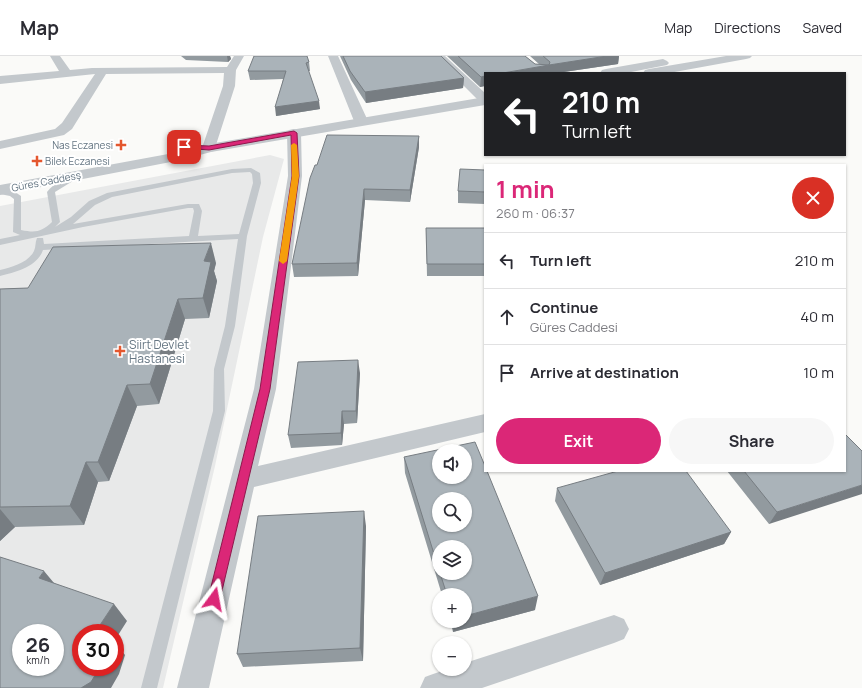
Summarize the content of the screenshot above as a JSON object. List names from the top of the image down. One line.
{"streets":{"street":["Güres Caddesş"]},"places":{"health":["Nas Eczanesi","Bilek Eczanesi","Siirt Devlet Hastanesi"]},"page":{"header":"Map","nav":["Map","Directions","Saved"],"turn":["210 m","Turn left"],"heading":["1 min","260 m · 06:37"],"list":[{"name":"Turn left","value":"210 m"},{"name":"Continue","note":"Güres Caddesi","value":"40 m"},{"name":"Arrive at destination","value":"10 m"}],"buttons":["Exit","Share"],"map_buttons":["+","−"],"speed":"26 km/h","limit":"30"}}
